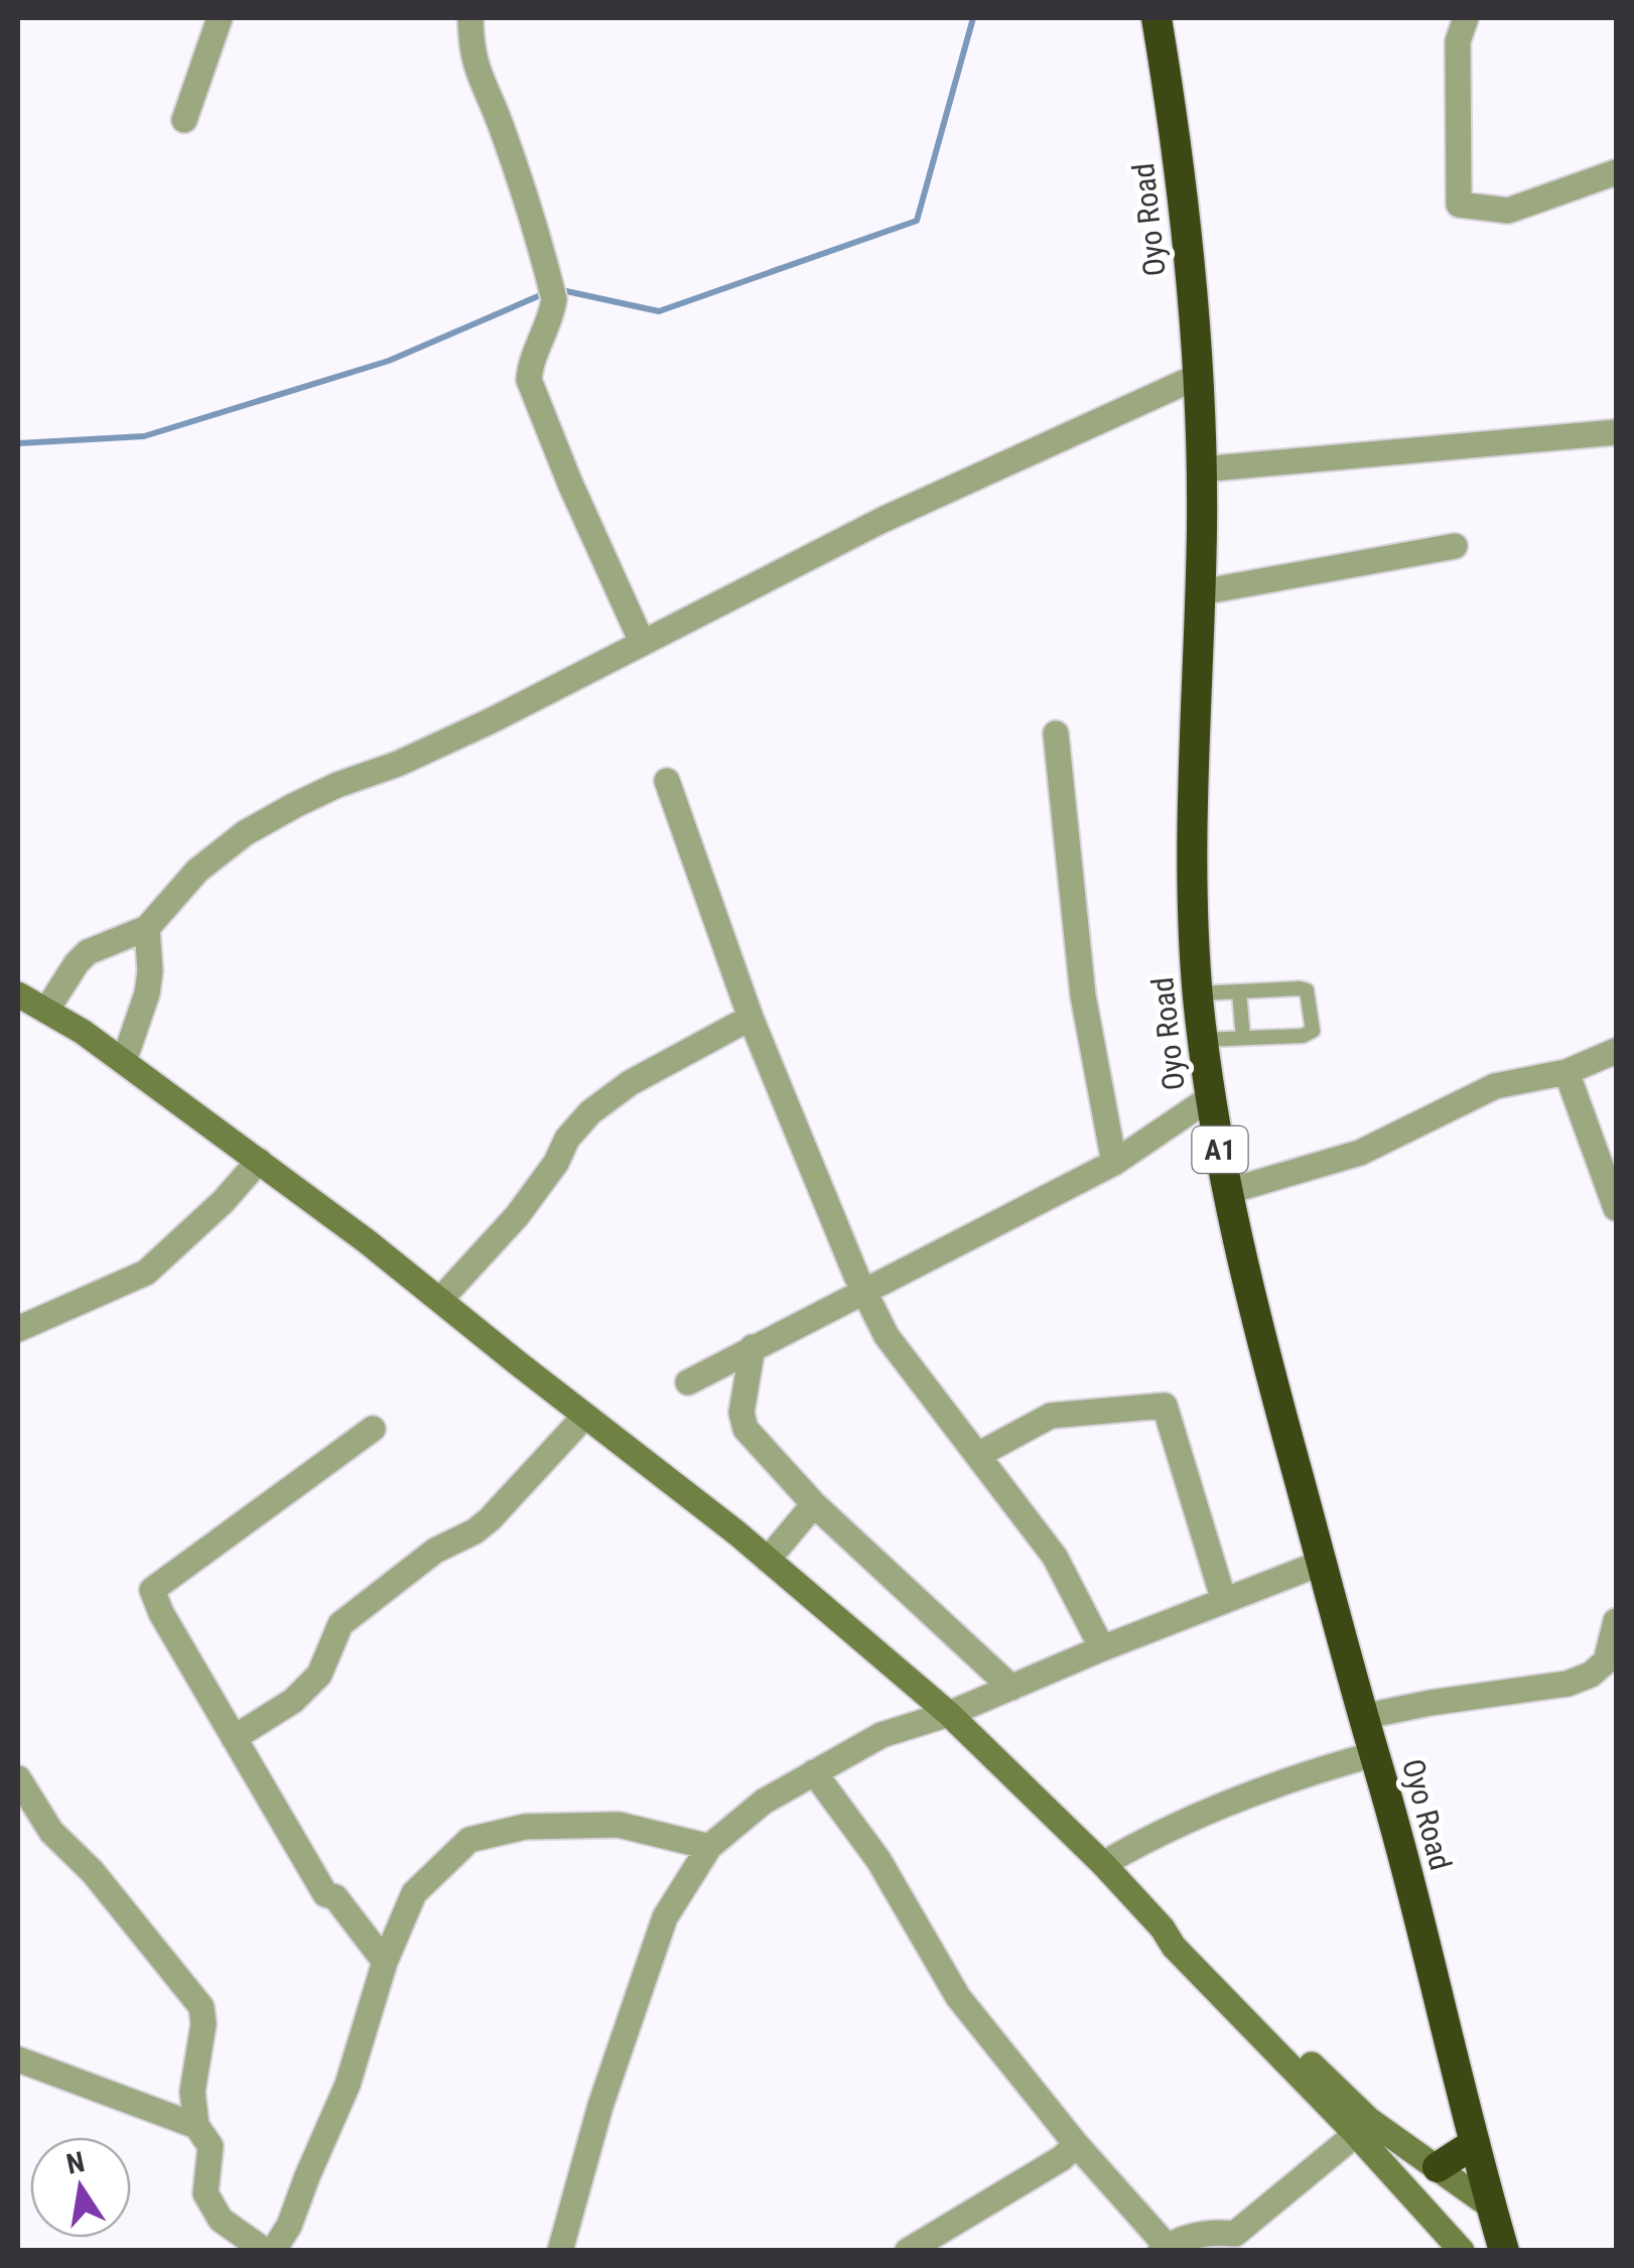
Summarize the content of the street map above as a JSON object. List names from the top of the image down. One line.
{"streets":{"highway":["Oyo Road","A1"]},"north":"top"}
